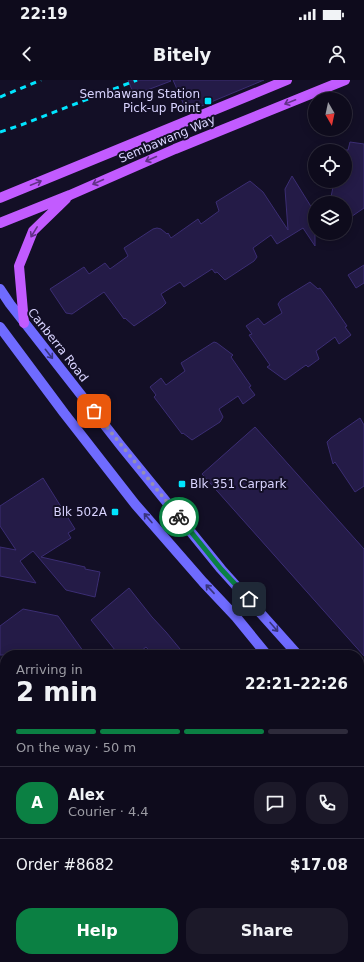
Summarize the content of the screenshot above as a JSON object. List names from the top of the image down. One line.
{"streets":{"main road":["Sembawang Way","Canberra Road"]},"places":{"transit":["Sembawang Station Pick-up Point","Blk 351 Carpark","Blk 502A"]},"north":"bottom","page":{"status":"22:19","header":"Bitely","heading":["2 min","Arriving in","22:21–22:26"],"panel":["Alex","Courier · 4.4","Order #8682","$17.08"],"bar":"On the way · 50 m","round":"A","buttons":["Help","Share"]}}
